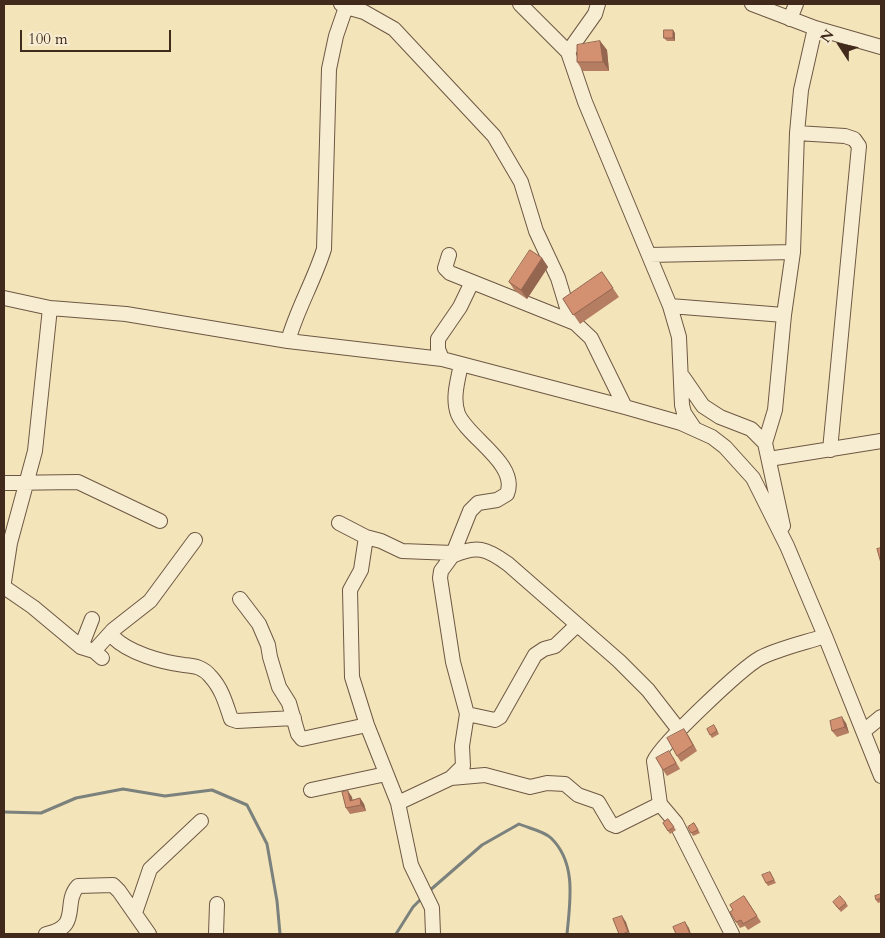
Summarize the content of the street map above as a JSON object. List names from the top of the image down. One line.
{"scale_bar":"100 m","north":"top left"}
